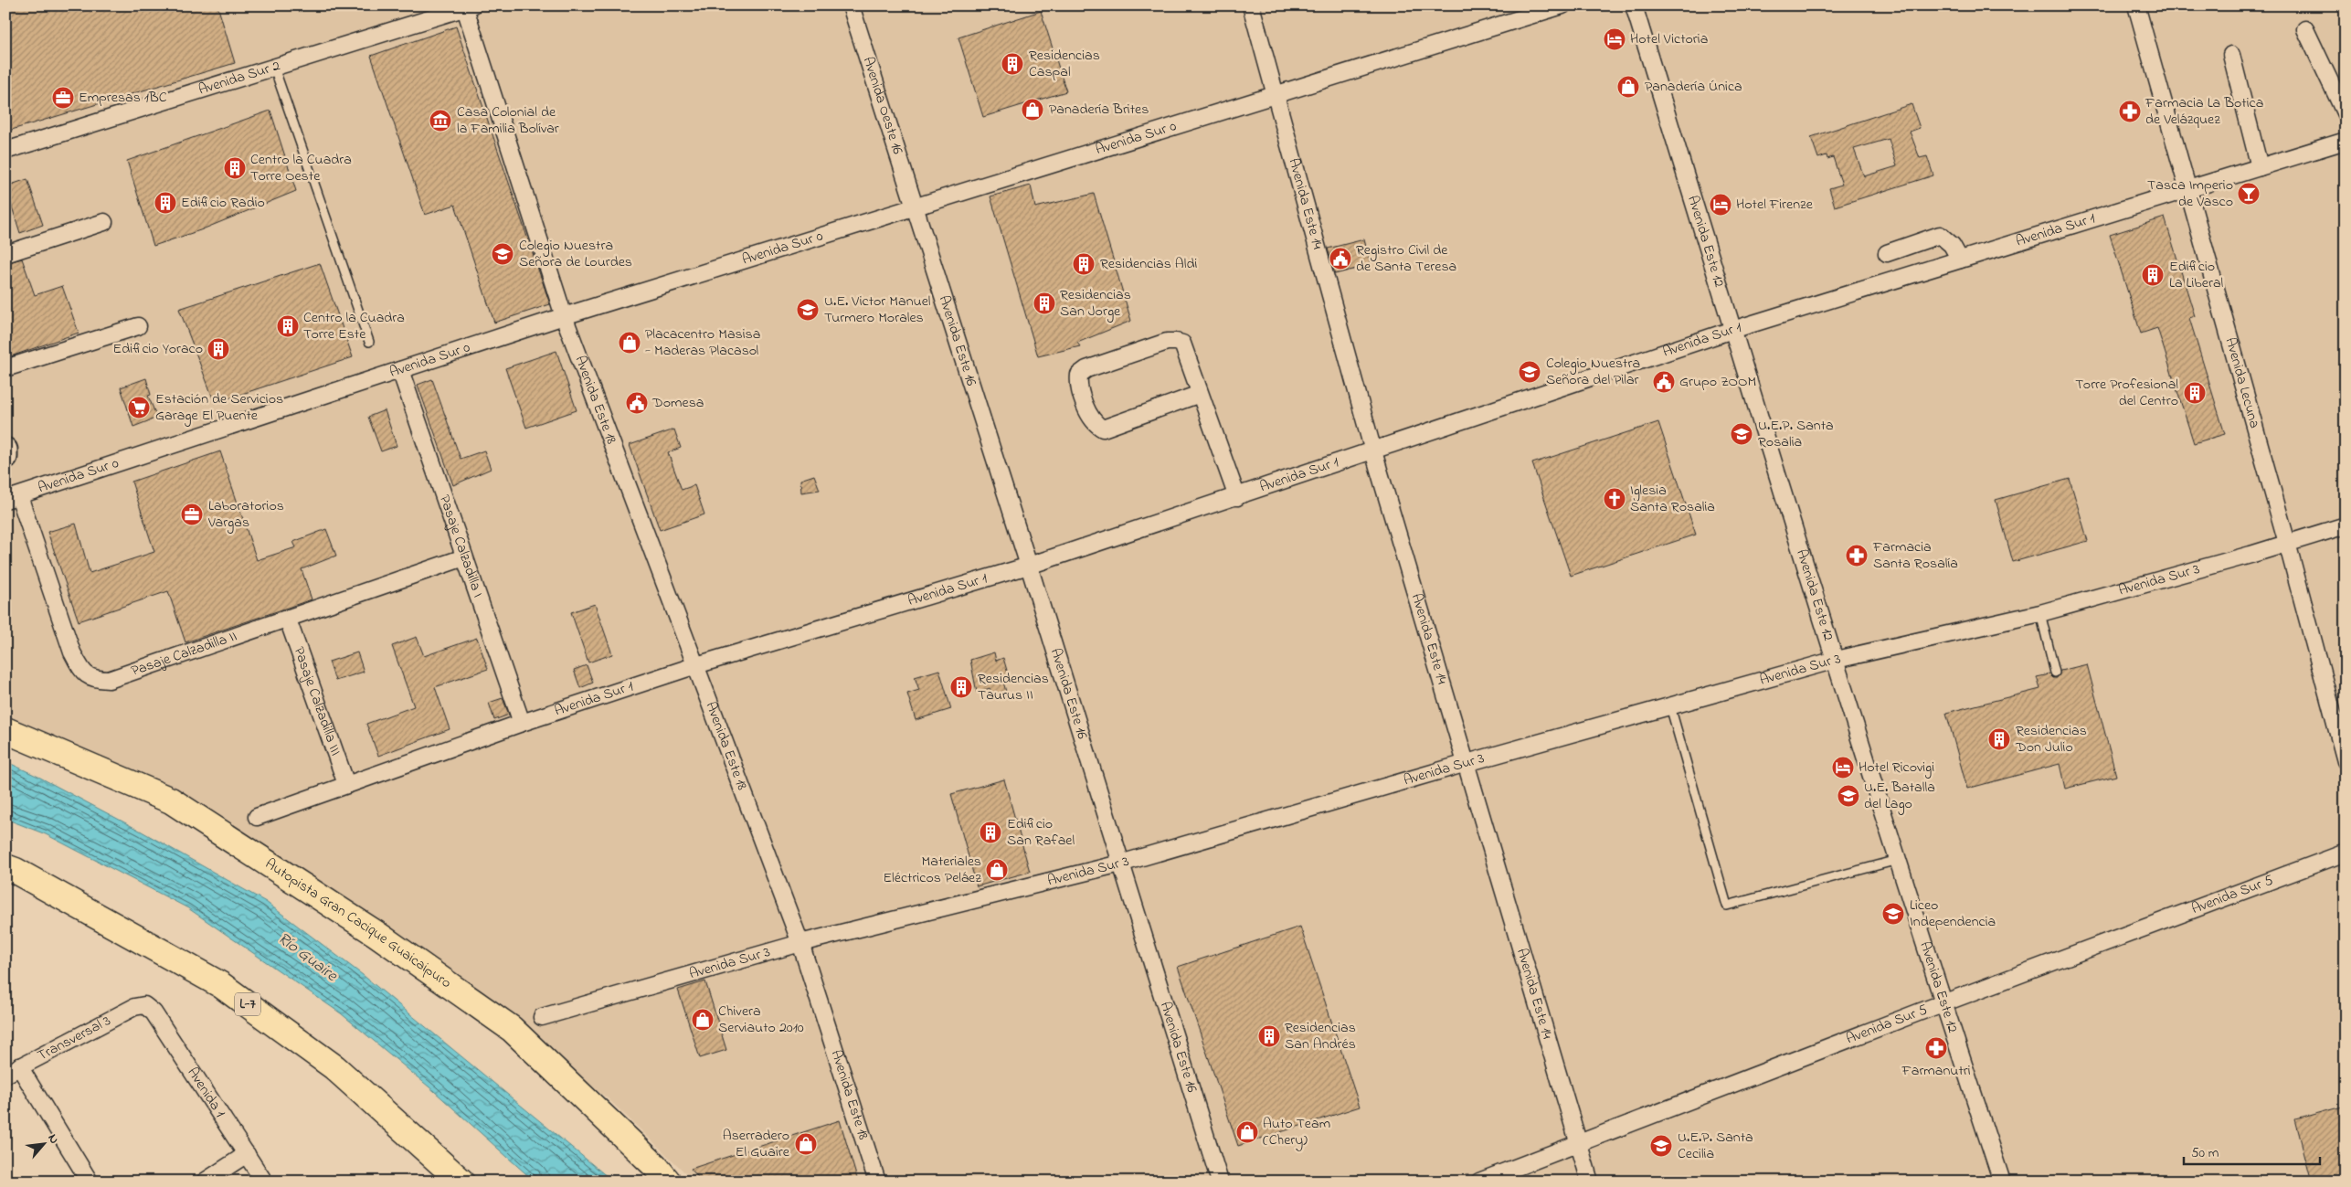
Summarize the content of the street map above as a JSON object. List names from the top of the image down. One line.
{"streets":{"highway":["Autopista Gran Cacique Guaicaipuro","L-7"],"street":["Avenida Sur 2","Avenida Oeste 16","Avenida Sur 0","Avenida Este 14","Avenida Sur 1","Avenida Este 12","Avenida Este 16","Avenida Lecuna","Avenida Este 18","Pasaje Calzadilla I","Avenida Sur 3","Pasaje Calzadilla II","Pasaje Calzadilla III","Avenida Sur 5","Transversal 3","Avenida 1"]},"crossings":[["Avenida Sur 2","Avenida Este 18"],["Avenida Oeste 16","Avenida Sur 0"],["Avenida Oeste 16","Avenida Este 16"],["Avenida Sur 0","Avenida Este 14"],["Avenida Sur 0","Avenida Este 16"],["Avenida Sur 0","Avenida Este 18"],["Avenida Sur 0","Pasaje Calzadilla I"],["Avenida Sur 0","Pasaje Calzadilla II"],["Avenida Este 14","Avenida Sur 1"],["Avenida Este 14","Avenida Sur 3"],["Avenida Este 14","Avenida Sur 5"],["Avenida Sur 1","Avenida Este 12"],["Avenida Sur 1","Avenida Este 16"],["Avenida Sur 1","Avenida Lecuna"],["Avenida Sur 1","Avenida Este 18"],["Avenida Sur 1","Pasaje Calzadilla I"],["Avenida Sur 1","Pasaje Calzadilla III"],["Avenida Este 12","Avenida Sur 3"],["Avenida Este 12","Avenida Sur 5"],["Avenida Este 16","Avenida Sur 3"],["Avenida Lecuna","Avenida Sur 3"],["Avenida Este 18","Avenida Sur 3"],["Pasaje Calzadilla I","Pasaje Calzadilla II"],["Pasaje Calzadilla II","Pasaje Calzadilla III"],["Transversal 3","Avenida 1"]],"water":["Río Guaire"],"places":{"hotel":["Hotel Victoria","Hotel Firenze","Hotel Ricovigi"],"building":["Residencias Caspal","Centro la Cuadra Torre Oeste","Edificio Radio","Residencias Aldi","Edificio La Liberal","Residencias San Jorge","Centro la Cuadra Torre Este","Edificio Yoraco","Torre Profesional del Centro","Residencias Taurus II","Residencias Don Julio","Edificio San Rafael","Residencias San Andrés"],"shop":["Panadería Única","Panadería Brites","Placacentro Masisa - Maderas Placasol","Materiales Eléctricos Peláez","Chivera Serviauto 2010","Auto Team (Chery)","Aserradero El Guaire"],"office":["Empresas 1BC","Laboratorios Vargas"],"pharmacy":["Farmacia La Botica de Velázquez","Farmacia Santa Rosalía","Farmanutri"],"museum":["Casa Colonial de la Familia Bolívar"],"bar":["Tasca Imperio de Vasco"],"school or university":["Colegio Nuestra Señora de Lourdes","U.E. Victor Manuel Turmero Morales","Colegio Nuestra Señora del Pilar","U.E.P. Santa Rosalia","U.E. Batalla del Lago","Liceo Independencia","U.E.P. Santa Cecilia"],"public building":["Registro Civil de de Santa Teresa","Grupo ZOOM","Domesa"],"supermarket":["Estación de Servicios Garage El Puente"],"church":["Iglesia Santa Rosalia"]},"scale_bar":"50 m","north":"top right"}
